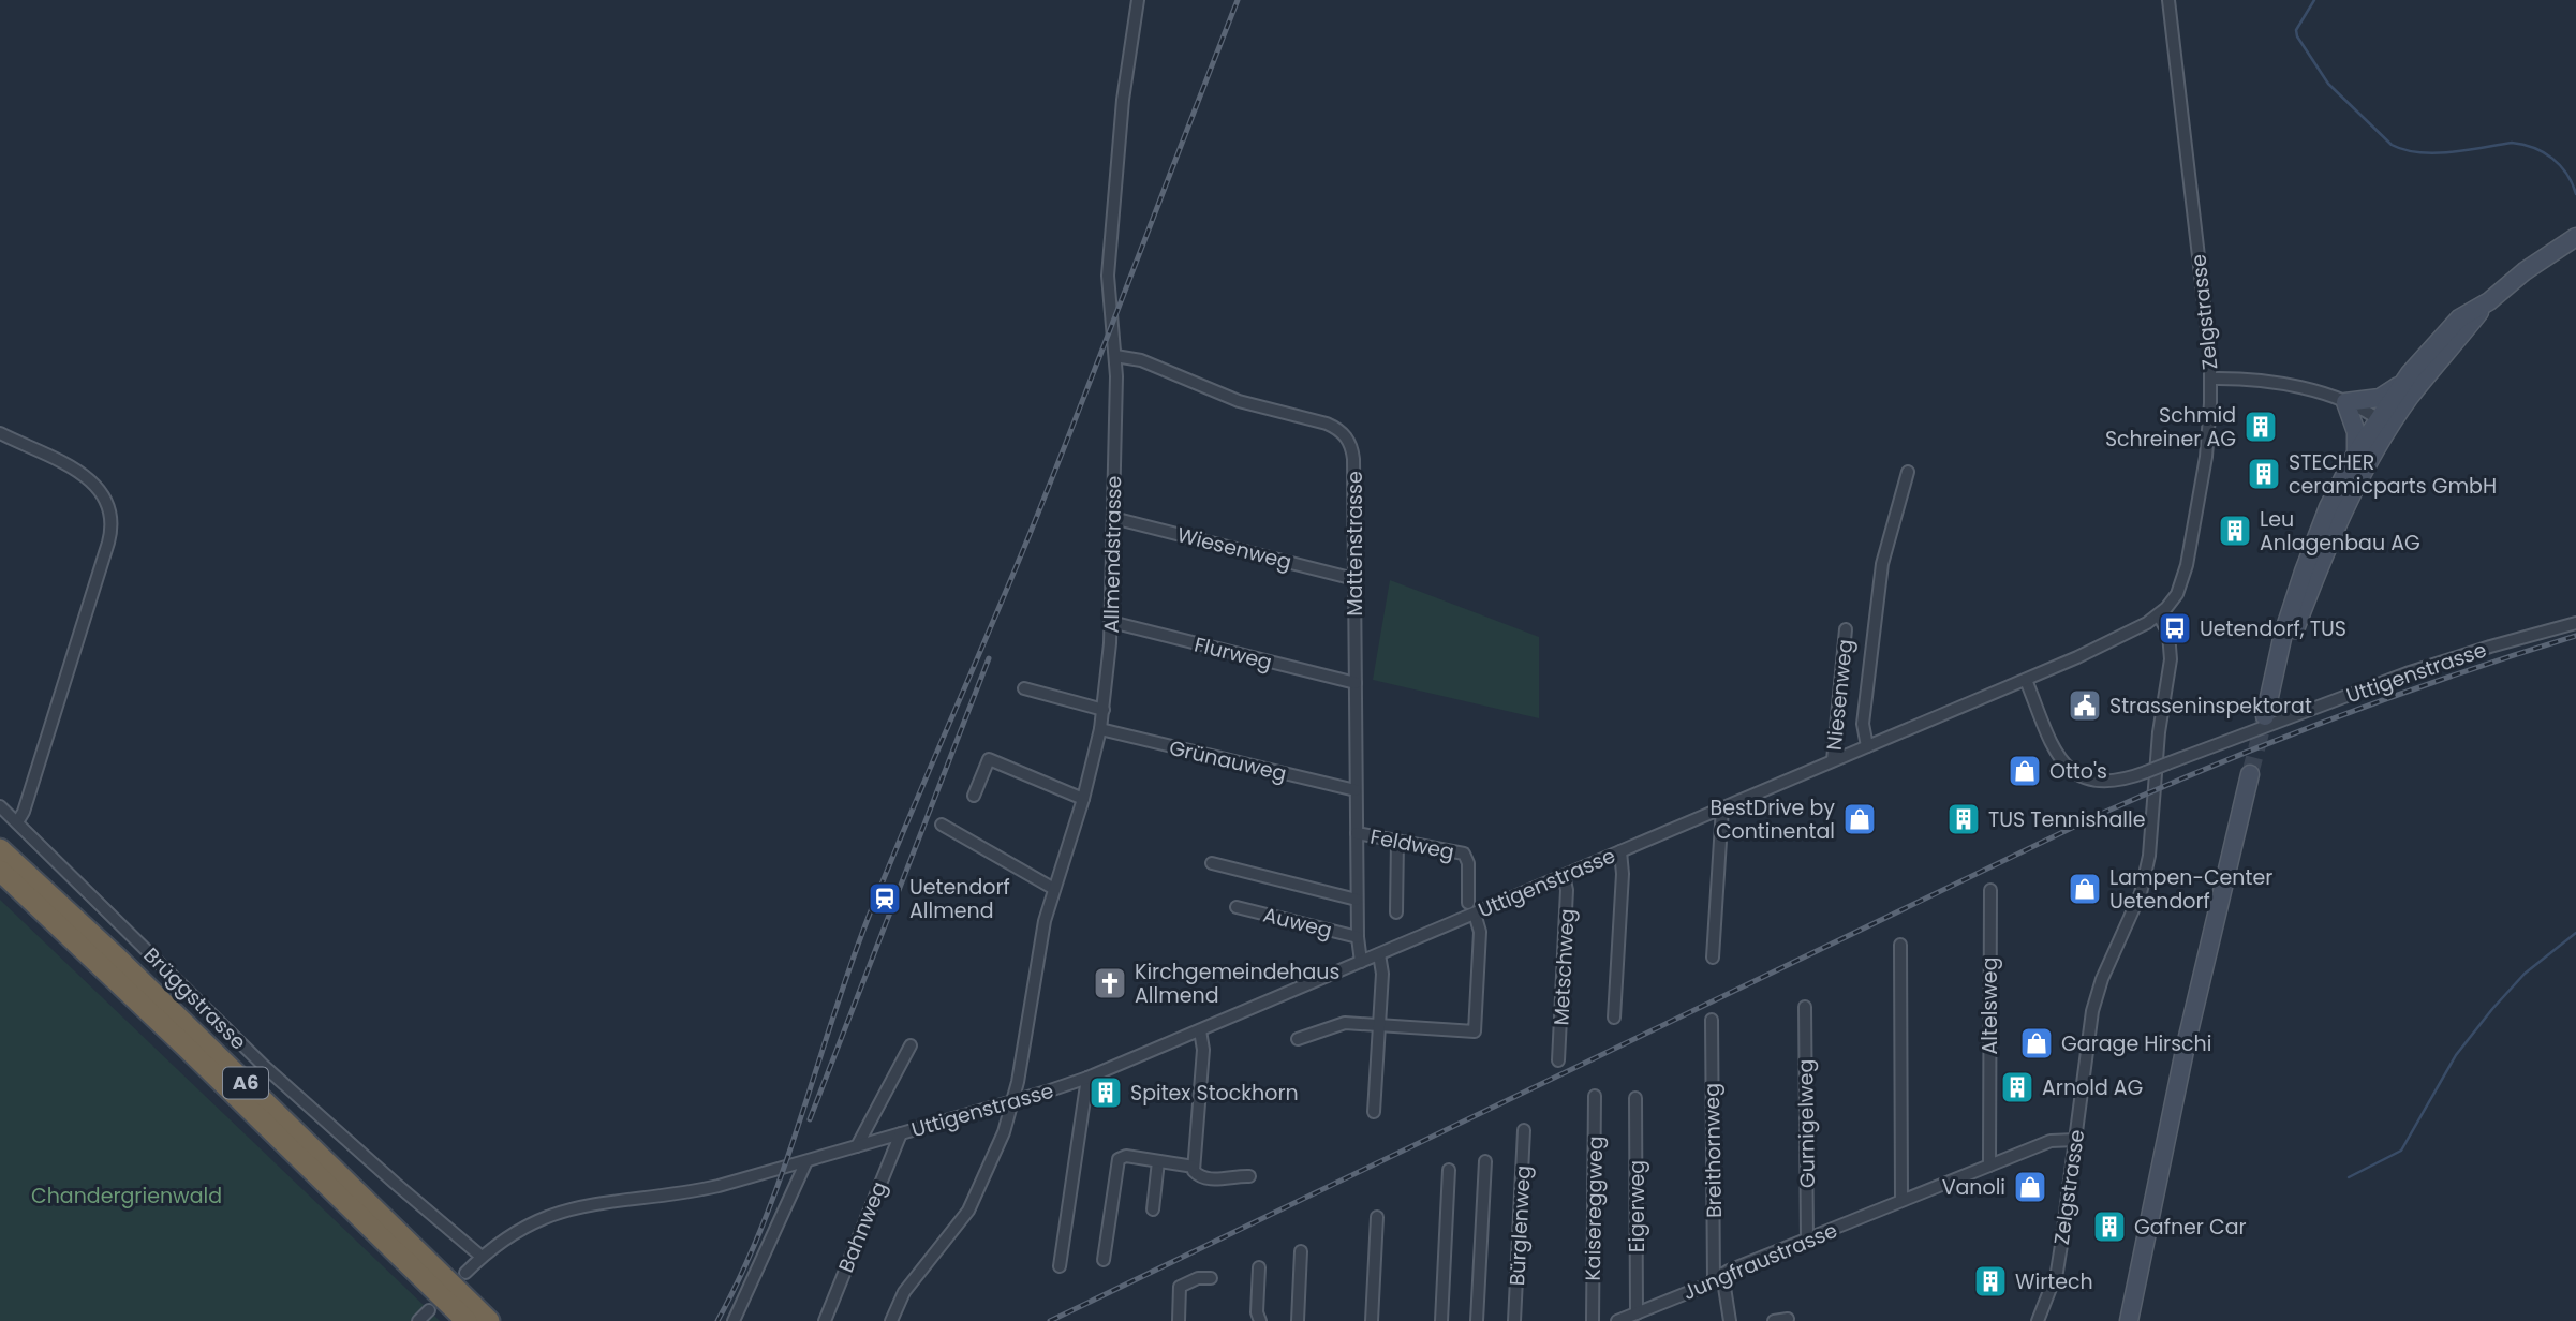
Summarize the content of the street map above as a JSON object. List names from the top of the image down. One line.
{"streets":{"highway":["A6"],"street":["Zelgstrasse","Mattenstrasse","Wiesenweg","Allmendstrasse","Flurweg","Uttigenstrasse","Niesenweg","Grünauweg","Feldweg","Auweg","Metschweg","Brüggstrasse","Altelsweg","Gurnigelweg","Breithornweg","Eigerweg","Kaisereggweg","Bürglenweg","Bahnweg","Jungfraustrasse"]},"crossings":[["Zelgstrasse","Uttigenstrasse"],["Zelgstrasse","Jungfraustrasse"],["Mattenstrasse","Wiesenweg"],["Mattenstrasse","Allmendstrasse"],["Mattenstrasse","Flurweg"],["Mattenstrasse","Uttigenstrasse"],["Mattenstrasse","Grünauweg"],["Mattenstrasse","Feldweg"],["Mattenstrasse","Auweg"],["Wiesenweg","Allmendstrasse"],["Allmendstrasse","Flurweg"],["Allmendstrasse","Uttigenstrasse"],["Allmendstrasse","Grünauweg"],["Uttigenstrasse","Niesenweg"],["Uttigenstrasse","Feldweg"],["Uttigenstrasse","Metschweg"],["Uttigenstrasse","Brüggstrasse"],["Uttigenstrasse","Bahnweg"],["Altelsweg","Jungfraustrasse"],["Gurnigelweg","Jungfraustrasse"],["Breithornweg","Jungfraustrasse"],["Eigerweg","Jungfraustrasse"]],"parks":["Chandergrienwald"],"places":{"building":["Schmid Schreiner AG","STECHER ceramicparts GmbH","Leu Anlagenbau AG","TUS Tennishalle","Arnold AG","Spitex Stockhorn","Gafner Car","Wirtech"],"bus stop":["Uetendorf, TUS"],"public building":["Strasseninspektorat"],"shop":["Otto's","BestDrive by Continental","Lampen-Center Uetendorf","Garage Hirschi","Vanoli"],"station":["Uetendorf Allmend"],"church":["Kirchgemeindehaus Allmend"]}}
